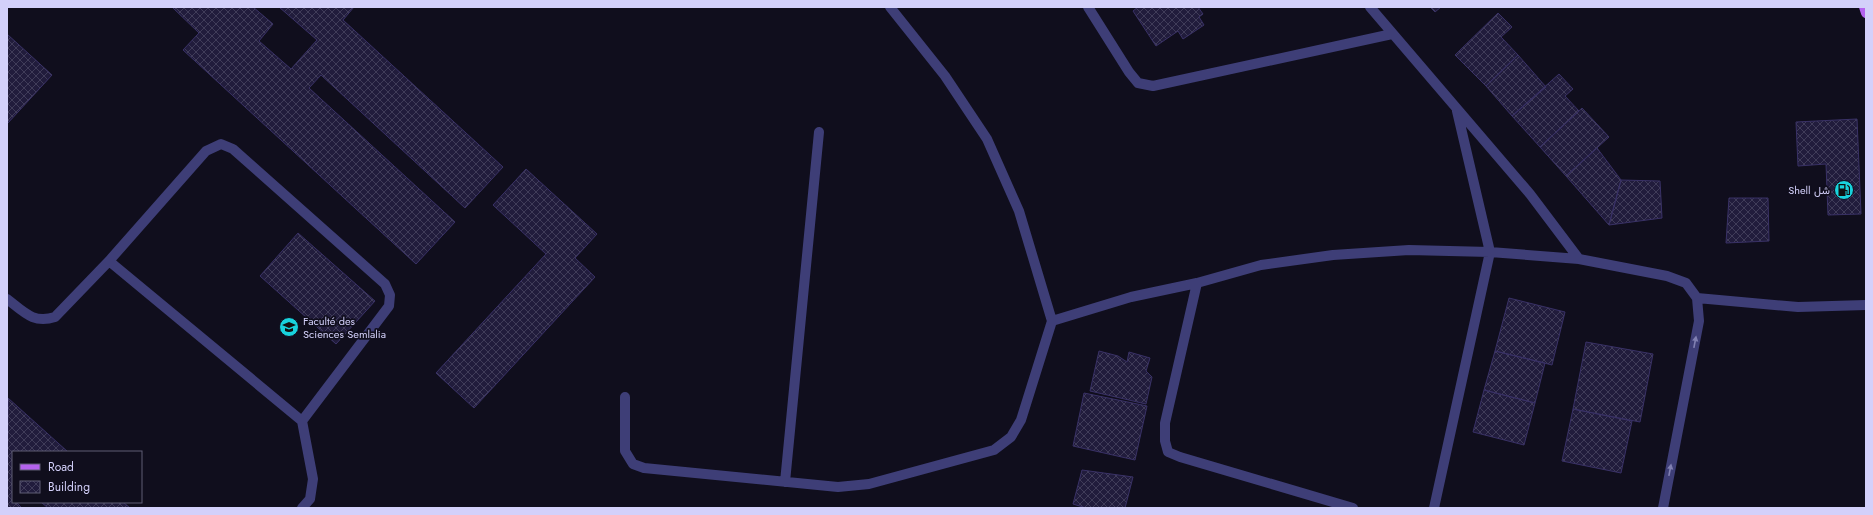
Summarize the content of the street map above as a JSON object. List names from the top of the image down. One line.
{"places":{"fuel station":["Shell شل"],"school or university":["Faculté des Sciences Semlalia"]},"legend":["Road","Building"]}
